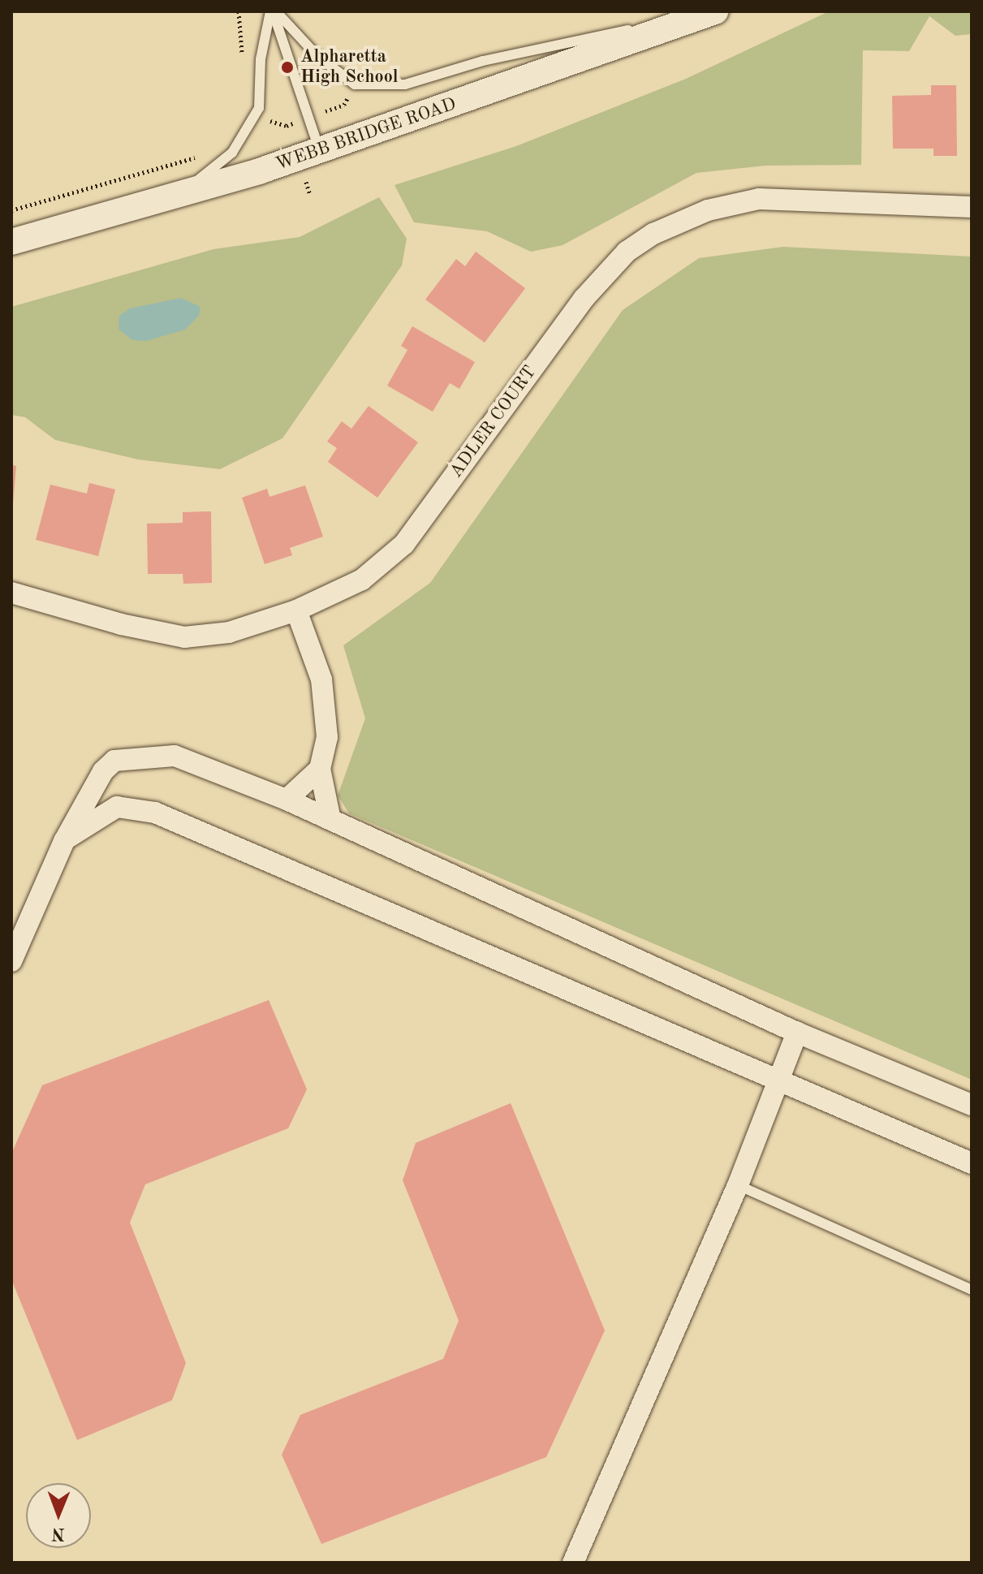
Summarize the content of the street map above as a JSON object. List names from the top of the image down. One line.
{"streets":{"street":["WEBB BRIDGE ROAD","ADLER COURT"]},"places":["Alpharetta High School"],"north":"bottom"}
